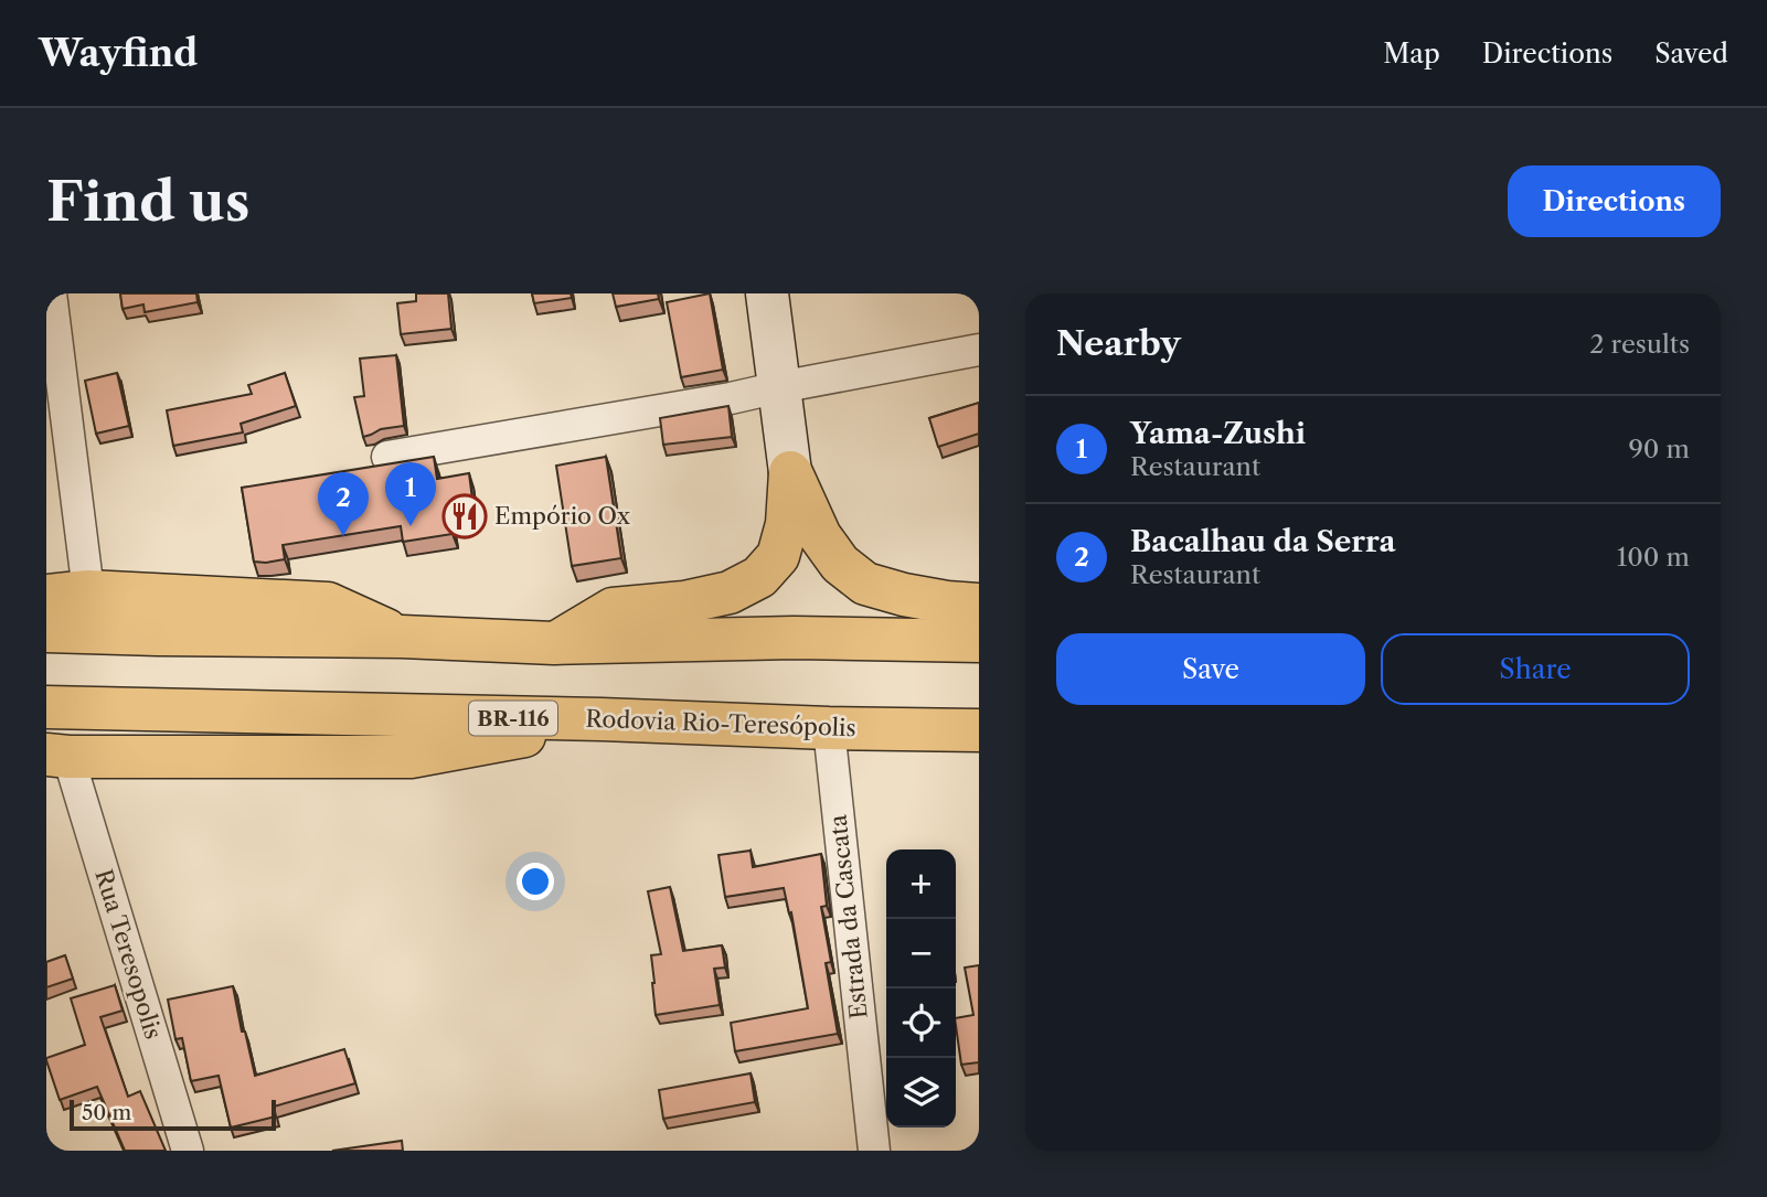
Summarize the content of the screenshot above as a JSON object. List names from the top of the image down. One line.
{"streets":{"highway":["BR-116","Rodovia Rio-Teresópolis"],"street":["Estrada da Cascata","Rua Teresopolis"]},"crossings":[["Rodovia Rio-Teresópolis","Estrada da Cascata"]],"places":{"restaurant":["Empório Ox"]},"scale_bar":"50 m","page":{"header":"Wayfind","nav":["Map","Directions","Saved"],"buttons":["Directions",["Save","Share"]],"title":"Find us","heading":["Nearby","2 results"],"list":[{"mark":"1","name":"Yama-Zushi","note":"Restaurant","value":"90 m"},{"mark":"2","name":"Bacalhau da Serra","note":"Restaurant","value":"100 m"}],"pins":["1","2"],"map_buttons":["+","−"],"scale":"50 m"}}
